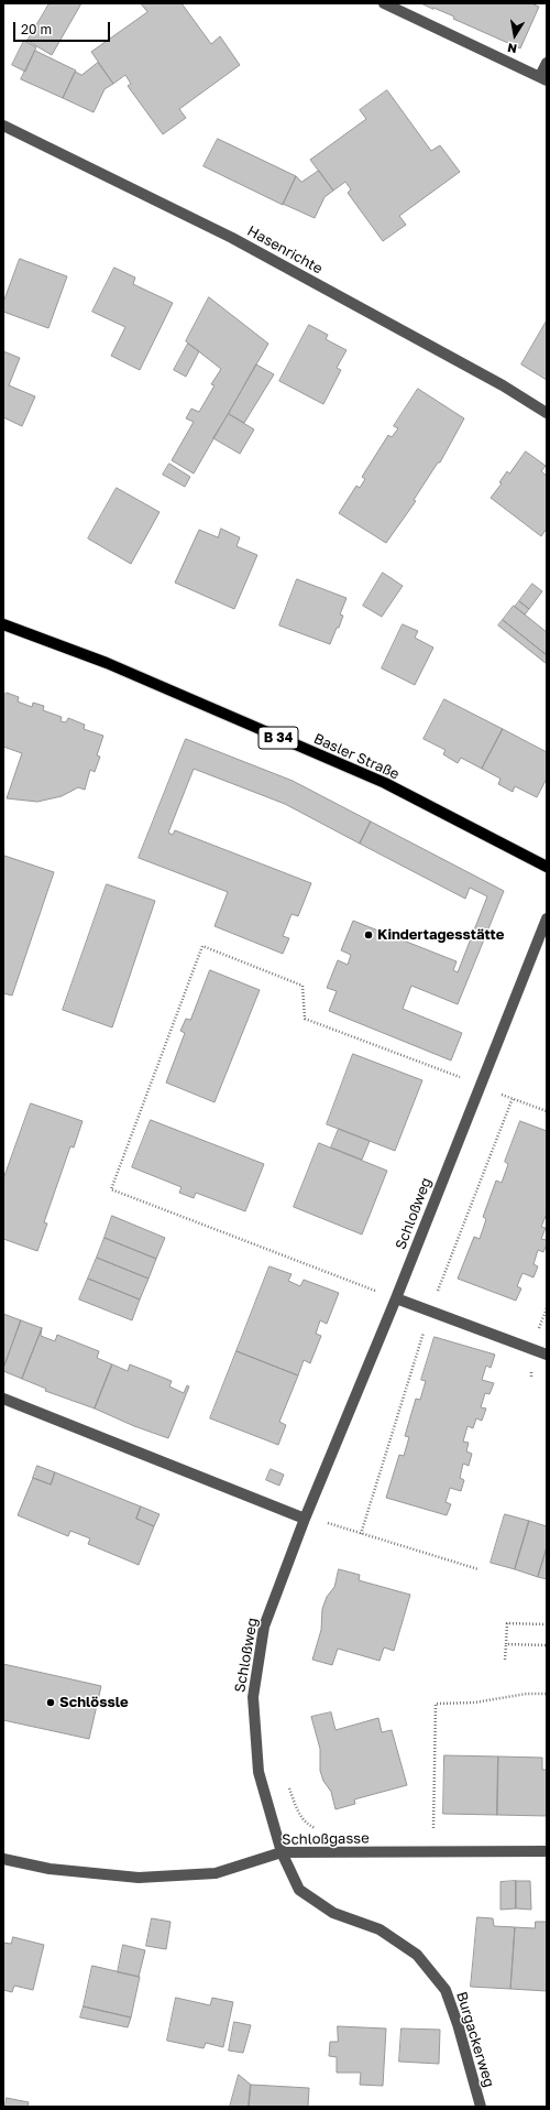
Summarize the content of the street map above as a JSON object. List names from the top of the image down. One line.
{"streets":{"main road":["B 34","Basler Straße"],"street":["Hasenrichte","Schloßweg","Schloßgasse","Burgackerweg"]},"crossings":[["Schloßweg","Schloßgasse"],["Schloßweg","Burgackerweg"],["Schloßgasse","Burgackerweg"]],"places":["Kindertagesstätte","Schlössle"],"scale_bar":"20 m","north":"bottom"}
